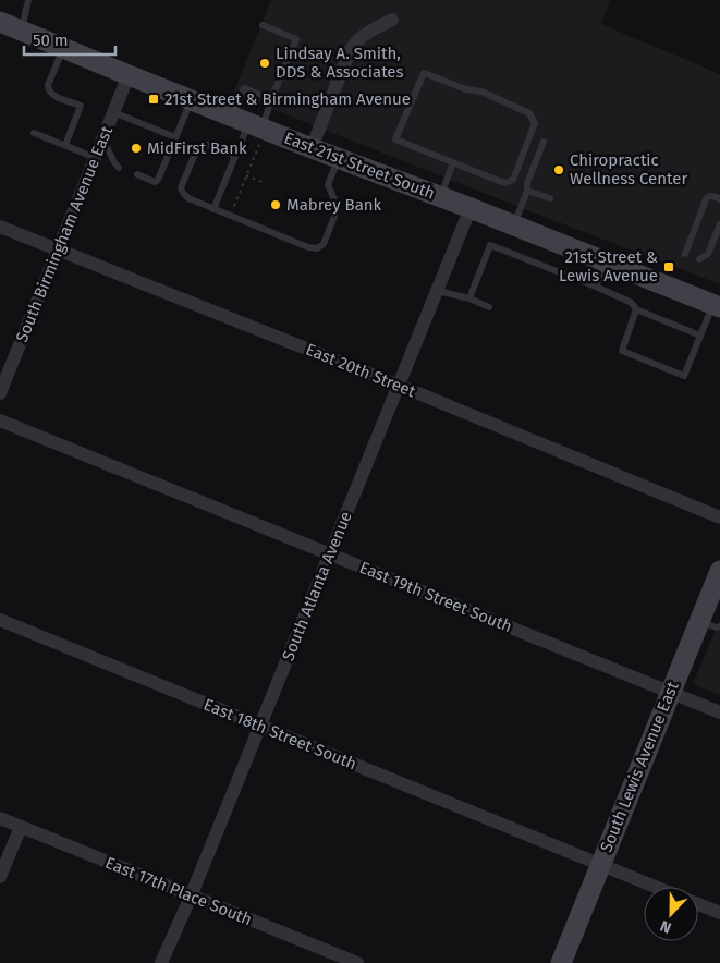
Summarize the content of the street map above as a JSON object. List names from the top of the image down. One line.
{"streets":{"main road":["East 21st Street South","South Lewis Avenue East"],"street":["South Birmingham Avenue East","East 20th Street","South Atlanta Avenue","East 19th Street South","East 18th Street South","East 17th Place South"]},"crossings":[["East 21st Street South","South Birmingham Avenue East"],["East 21st Street South","South Atlanta Avenue"],["South Birmingham Avenue East","East 20th Street"],["East 20th Street","South Atlanta Avenue"],["South Atlanta Avenue","East 19th Street South"],["South Atlanta Avenue","East 18th Street South"],["South Atlanta Avenue","East 17th Place South"],["East 19th Street South","South Lewis Avenue East"],["East 18th Street South","South Lewis Avenue East"]],"places":{"other":["Lindsay A. Smith, DDS & Associates","MidFirst Bank","Chiropractic Wellness Center","Mabrey Bank"],"transit":["21st Street & Birmingham Avenue","21st Street & Lewis Avenue"]},"scale_bar":"50 m","north":"bottom"}
